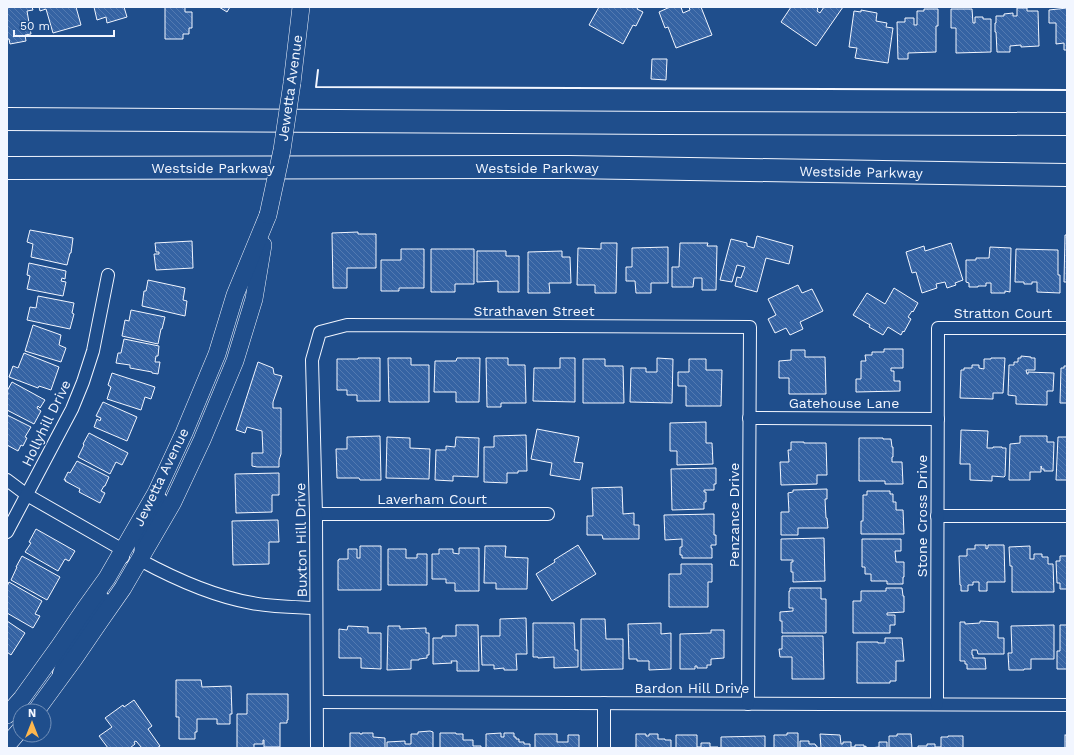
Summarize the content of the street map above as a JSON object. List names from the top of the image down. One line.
{"streets":{"highway":["Westside Parkway"],"street":["Jewetta Avenue","Strathaven Street","Stratton Court","Gatehouse Lane","Hollyhill Drive","Laverham Court","Penzance Drive","Stone Cross Drive","Buxton Hill Drive","Bardon Hill Drive"]},"crossings":[["Strathaven Street","Penzance Drive"],["Strathaven Street","Buxton Hill Drive"],["Stratton Court","Stone Cross Drive"],["Gatehouse Lane","Penzance Drive"],["Gatehouse Lane","Stone Cross Drive"],["Laverham Court","Buxton Hill Drive"],["Penzance Drive","Bardon Hill Drive"],["Stone Cross Drive","Bardon Hill Drive"],["Buxton Hill Drive","Bardon Hill Drive"]],"scale_bar":"50 m","north":"top"}
